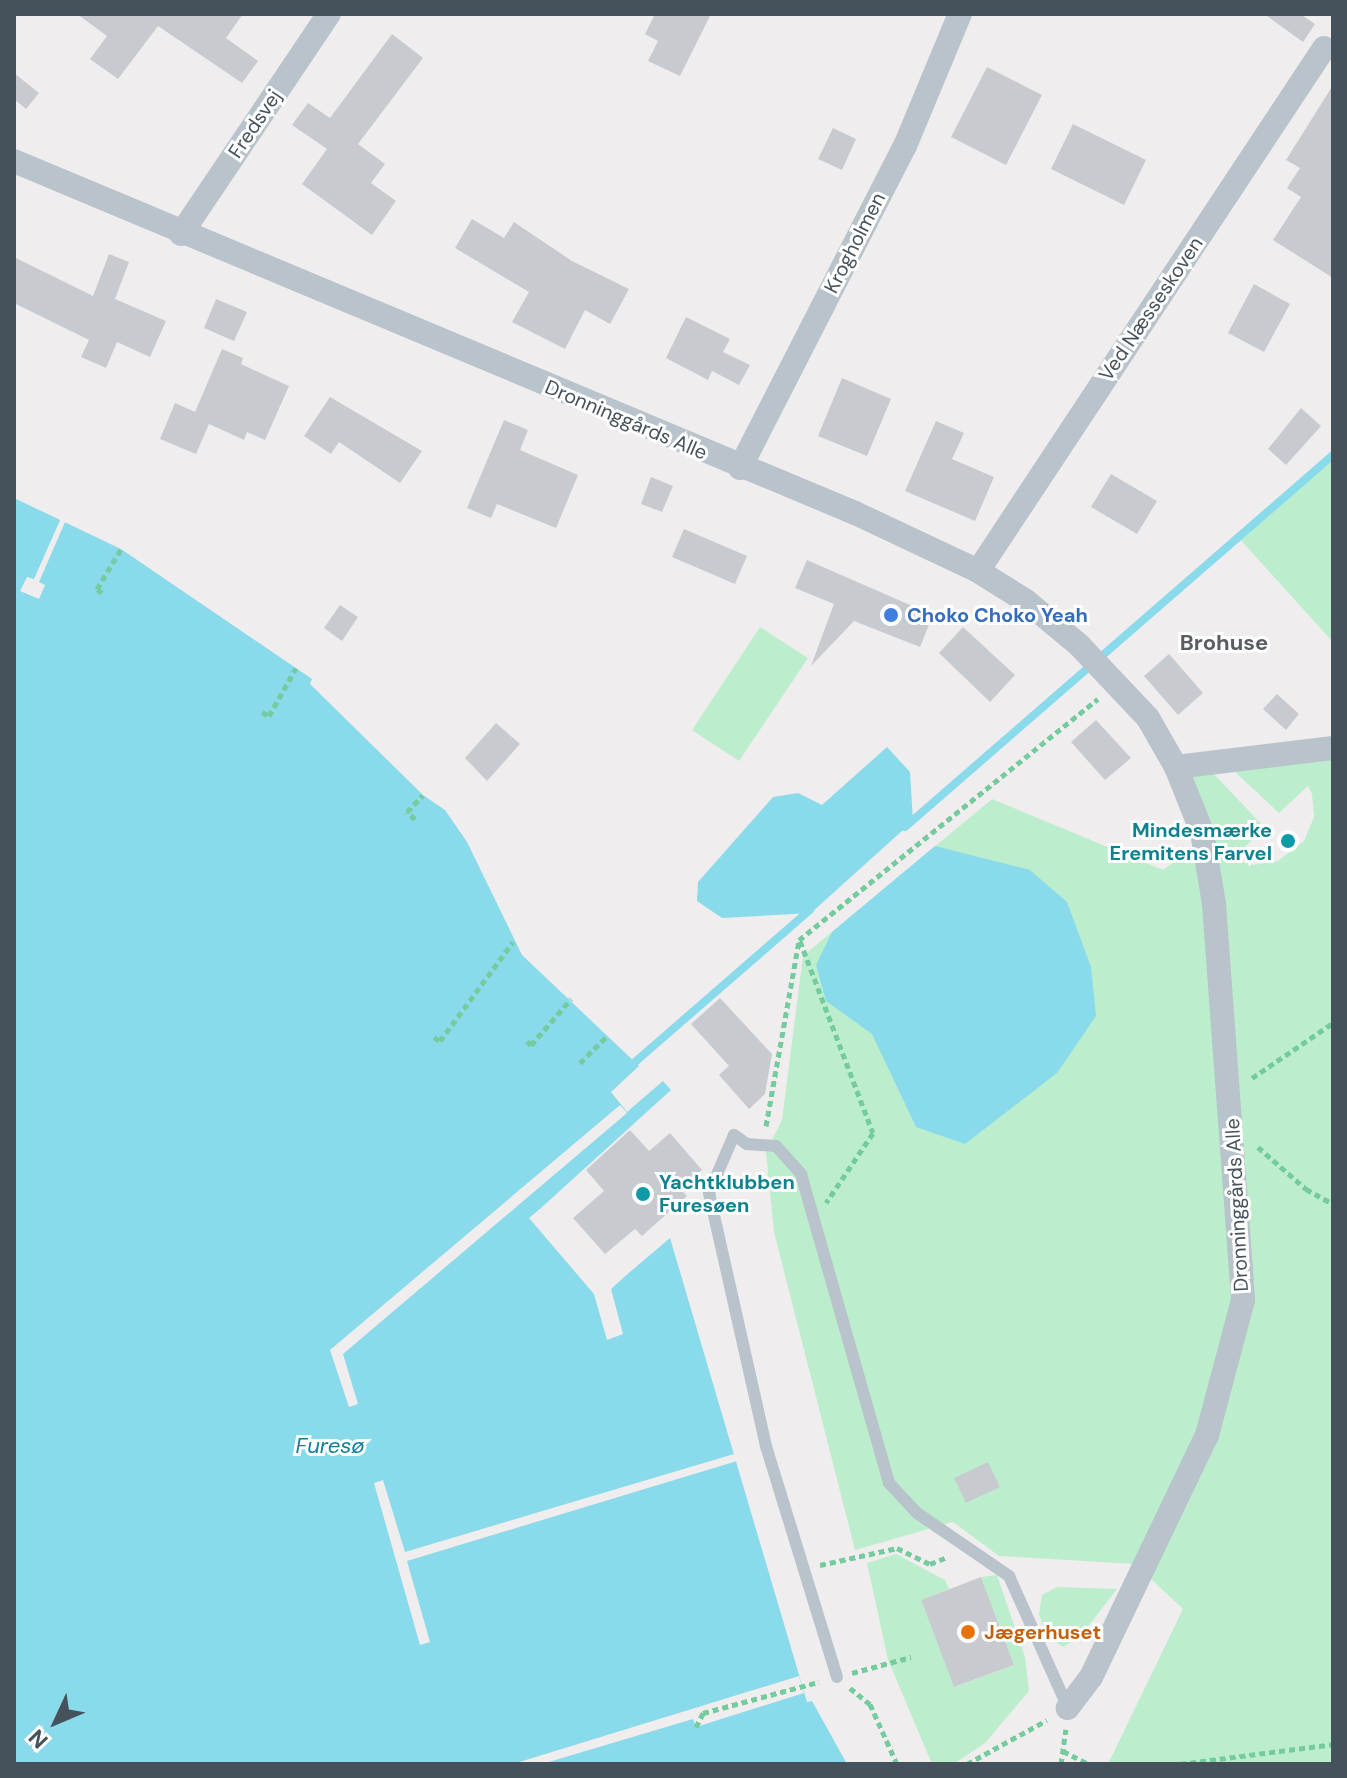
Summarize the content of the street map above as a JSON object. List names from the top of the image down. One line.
{"streets":{"street":["Fredsvej","Krogholmen","Ved Næsseskoven","Dronninggårds Alle"]},"crossings":[["Fredsvej","Dronninggårds Alle"],["Krogholmen","Dronninggårds Alle"],["Ved Næsseskoven","Dronninggårds Alle"]],"districts":["Brohuse"],"water":["Furesø"],"places":["Choko Choko Yeah","Mindesmærke Eremitens Farvel","Yachtklubben Furesøen","Jægerhuset"],"north":"bottom left"}
